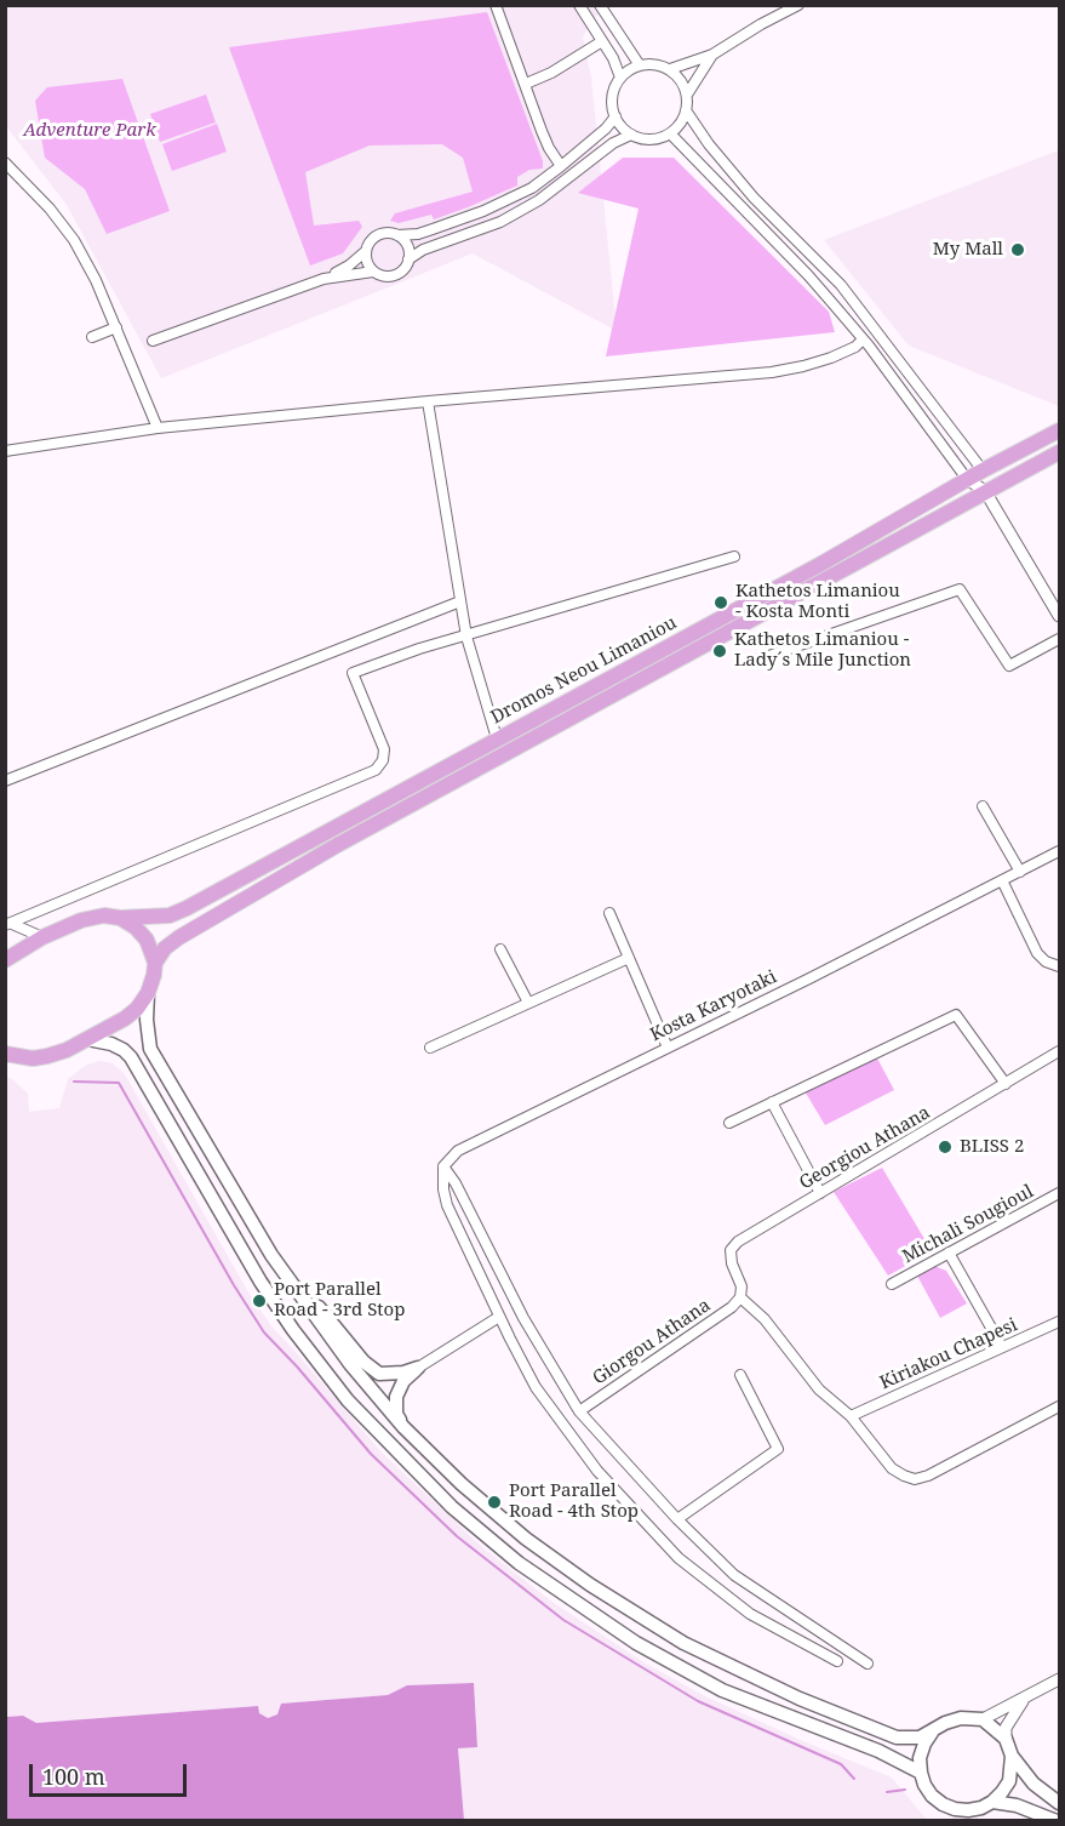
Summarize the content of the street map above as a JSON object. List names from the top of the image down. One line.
{"streets":{"main road":["Dromos Neou Limaniou"],"street":["Kosta Karyotaki","Georgiou Athana","Michali Sougioul","Giorgou Athana","Kiriakou Chapesi"]},"crossings":[["Georgiou Athana","Giorgou Athana"]],"parks":["Adventure Park"],"places":["My Mall","Kathetos Limaniou - Kosta Monti","Kathetos Limaniou - Lady´s Mile Junction","BLISS 2","Port Parallel Road - 3rd Stop","Port Parallel Road - 4th Stop"],"scale_bar":"100 m"}
